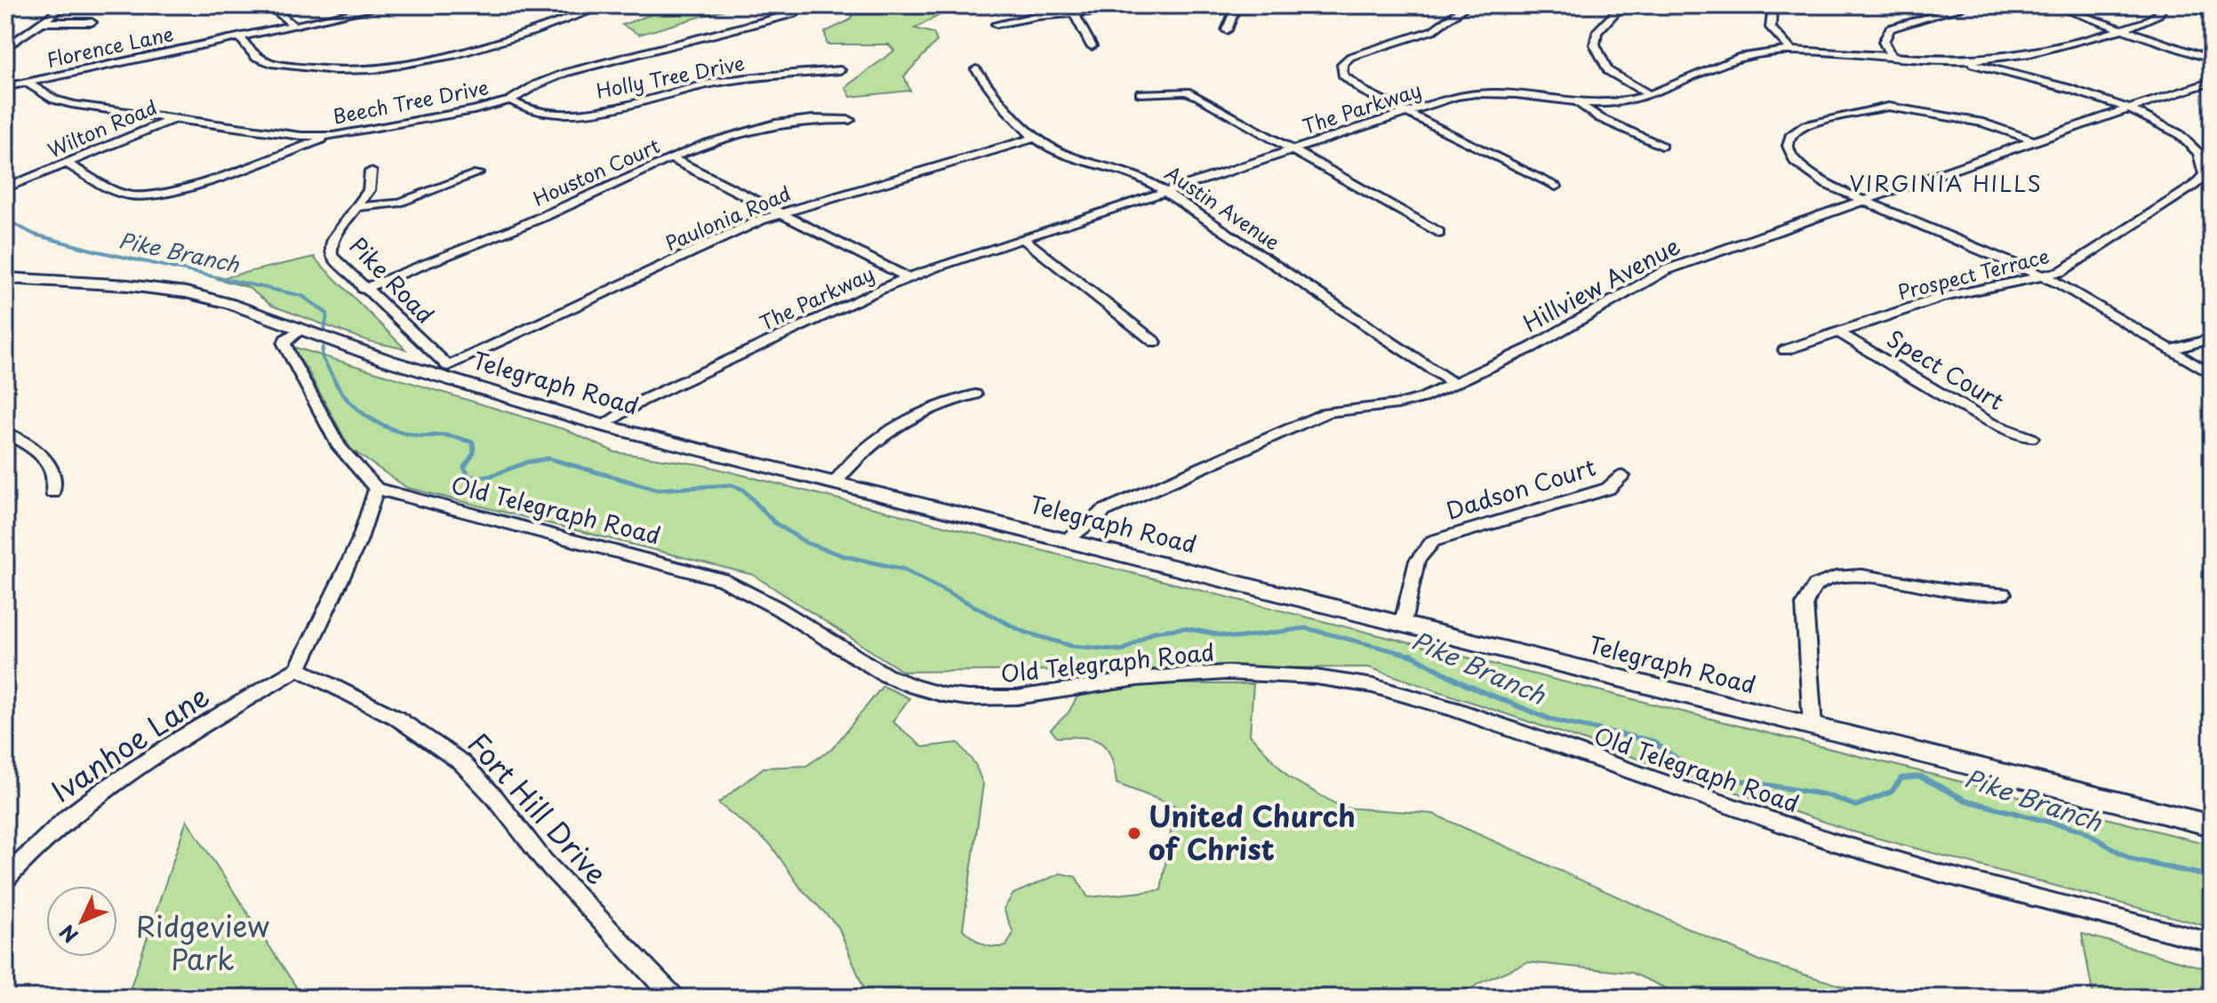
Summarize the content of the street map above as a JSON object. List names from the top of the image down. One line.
{"streets":{"main road":["Telegraph Road"],"street":["Florence Lane","Holly Tree Drive","Beech Tree Drive","The Parkway","Wilton Road","Houston Court","Austin Avenue","Paulonia Road","Prospect Terrace","Pike Road","Hillview Avenue","Spect Court","Dadson Court","Old Telegraph Road","Ivanhoe Lane","Fort Hill Drive"]},"crossings":[["Florence Lane","Beech Tree Drive"],["Holly Tree Drive","Beech Tree Drive"],["Beech Tree Drive","Wilton Road"],["The Parkway","Austin Avenue"],["The Parkway","Prospect Terrace"],["The Parkway","Telegraph Road"],["Houston Court","Pike Road"],["Austin Avenue","Paulonia Road"],["Austin Avenue","Hillview Avenue"],["Paulonia Road","Pike Road"],["Paulonia Road","Telegraph Road"],["Prospect Terrace","Hillview Avenue"],["Prospect Terrace","Spect Court"],["Pike Road","Telegraph Road"],["Hillview Avenue","Telegraph Road"],["Telegraph Road","Dadson Court"],["Ivanhoe Lane","Fort Hill Drive"]],"districts":["VIRGINIA HILLS"],"water":["Pike Branch"],"parks":["Ridgeview Park"],"places":["United Church of Christ"],"north":"bottom left"}
